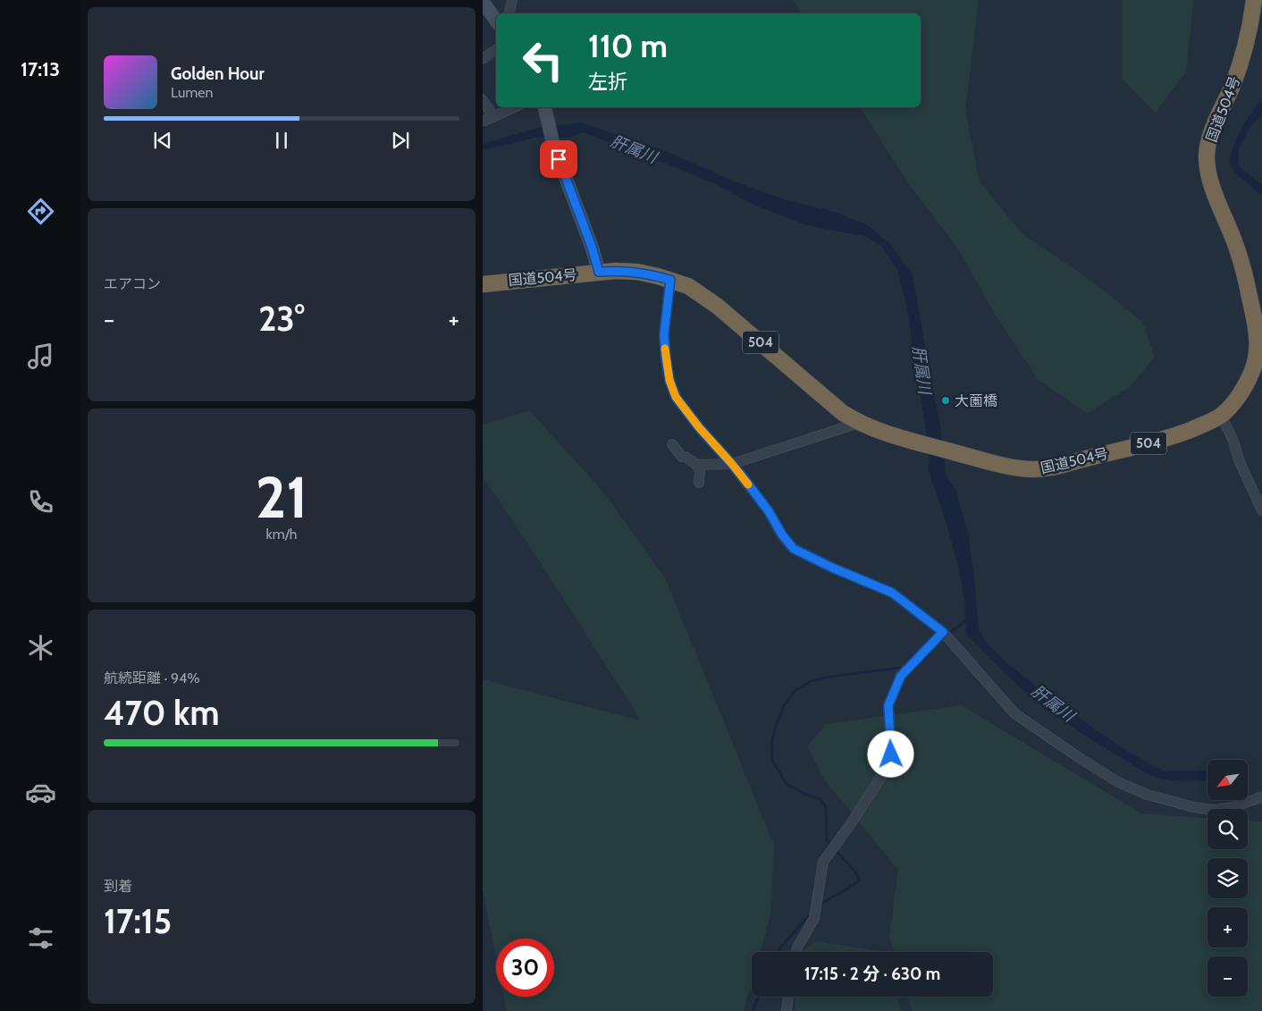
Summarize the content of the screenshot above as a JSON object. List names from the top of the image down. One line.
{"streets":{"highway":["国道504号","504"]},"water":["肝属川"],"places":["大薗橋"],"north":"bottom left","page":{"tabs":"17:13","turn":["110 m","左折"],"song":["Golden Hour","Lumen"],"tile":["エアコン",["21","km/h"],["航続距離 · 94%","470 km"],["到着","17:15"]],"heat":["−","23°","+"],"map_buttons":["+","−"],"limit":"30","trip":"17:15 · 2 分 · 630 m"}}
